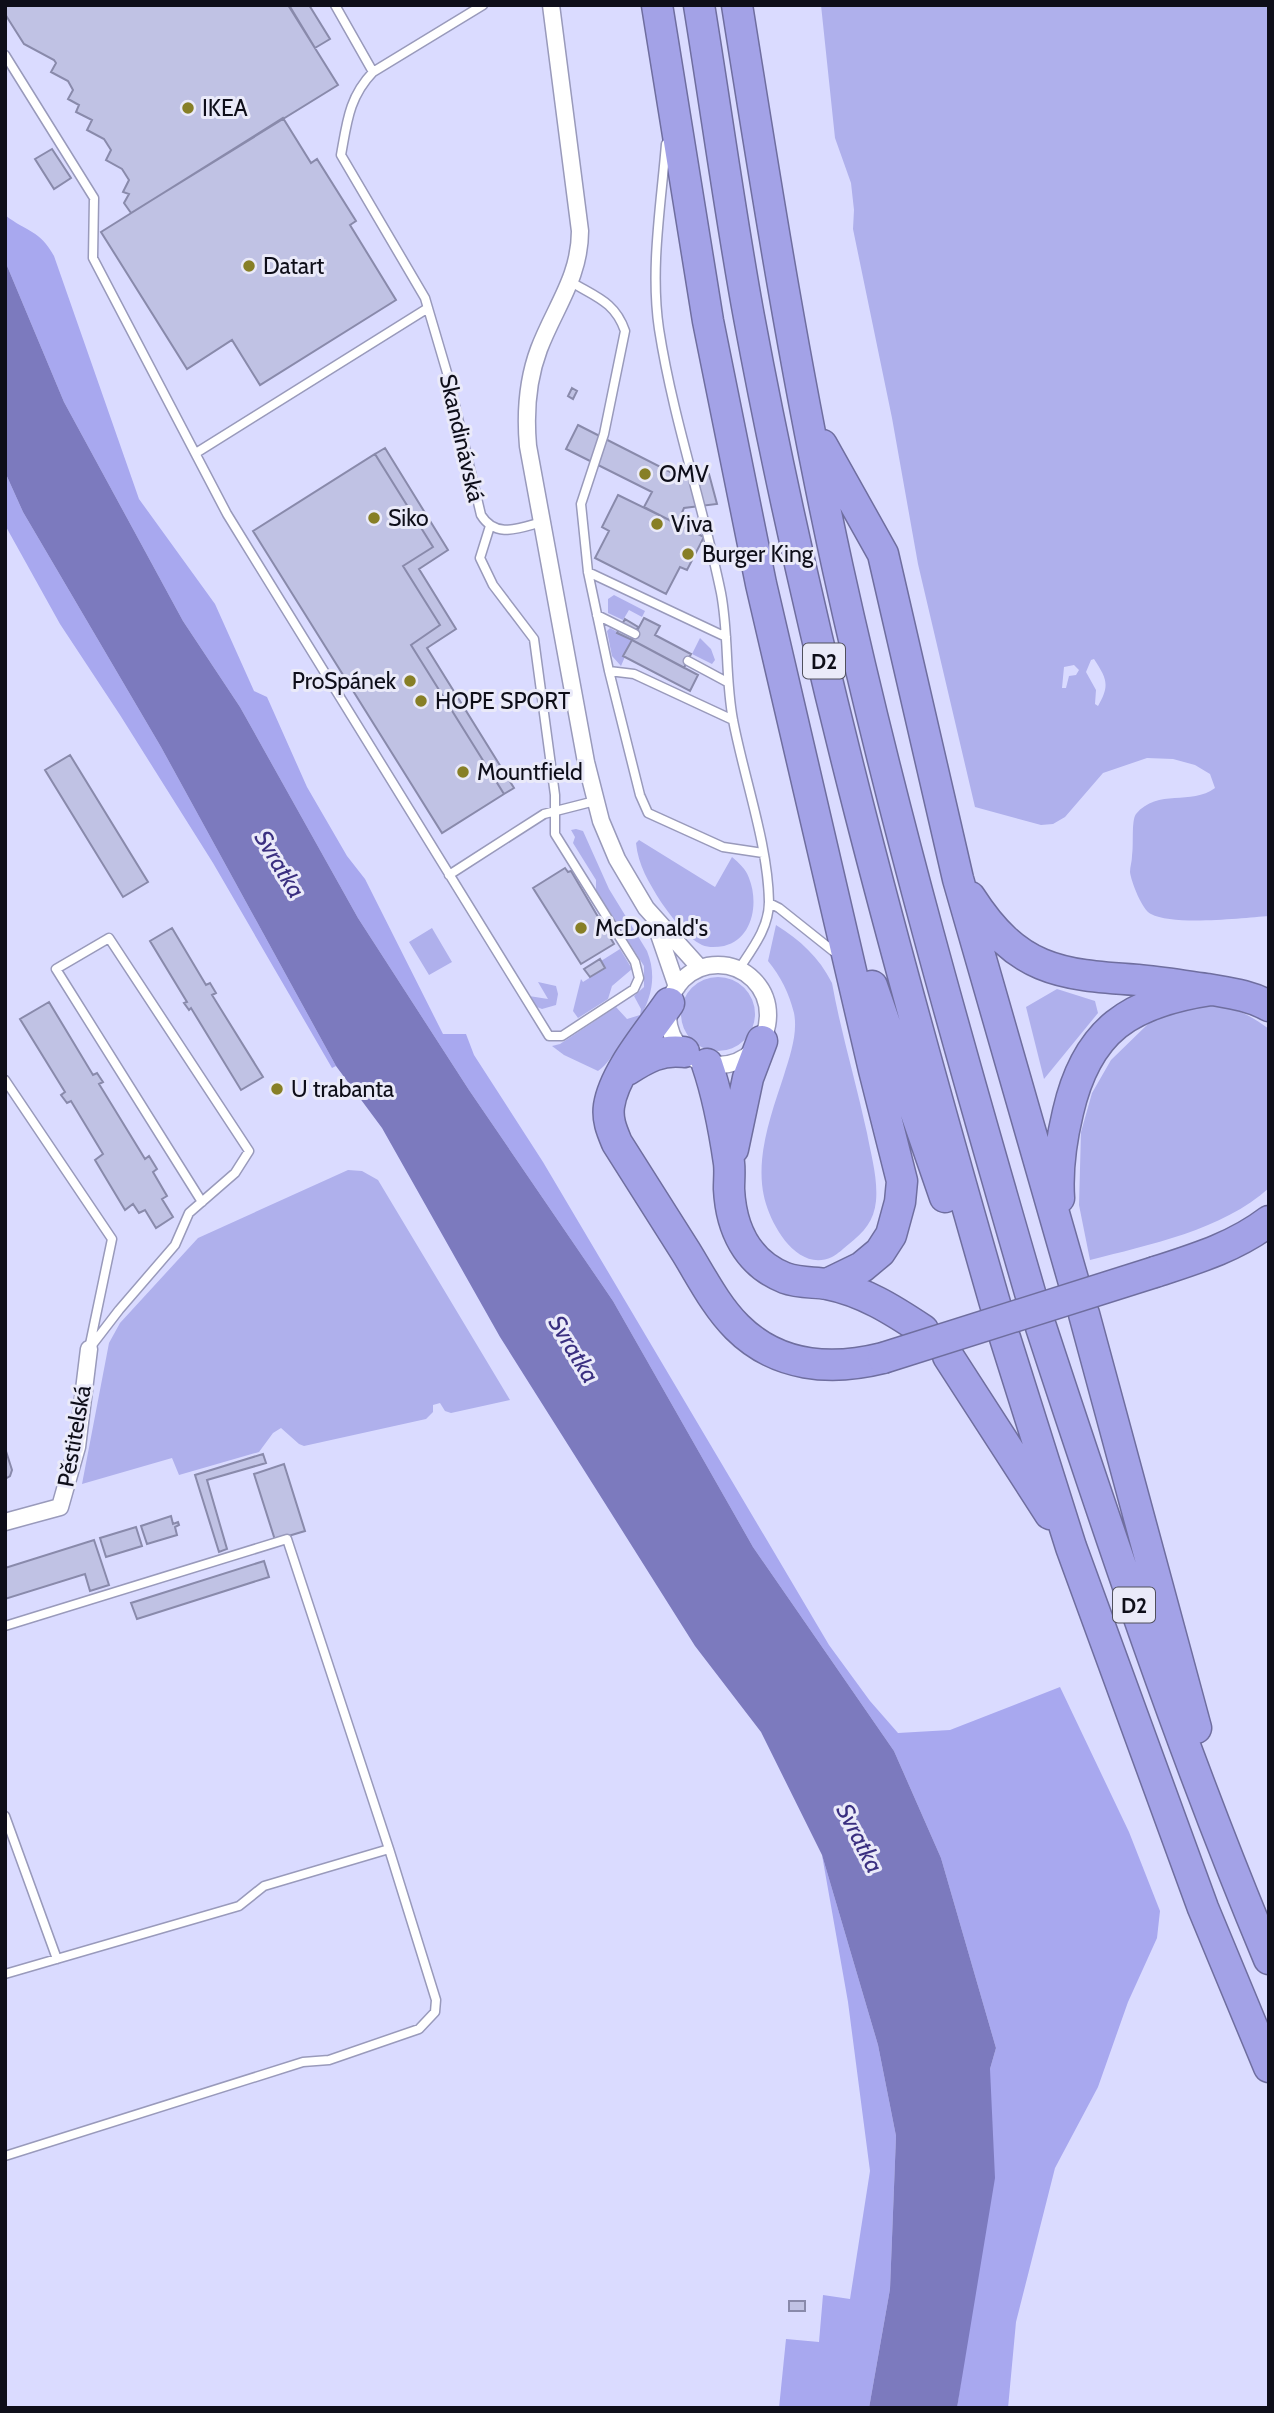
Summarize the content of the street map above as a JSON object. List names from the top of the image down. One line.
{"streets":{"highway":["D2"],"street":["Pěstitelská"],"lane":["Skandinávská"]},"water":["Svratka"],"places":["IKEA","Datart","OMV","Siko","Viva","Burger King","ProSpánek","HOPE SPORT","Mountfield","McDonald's","U trabanta"]}
